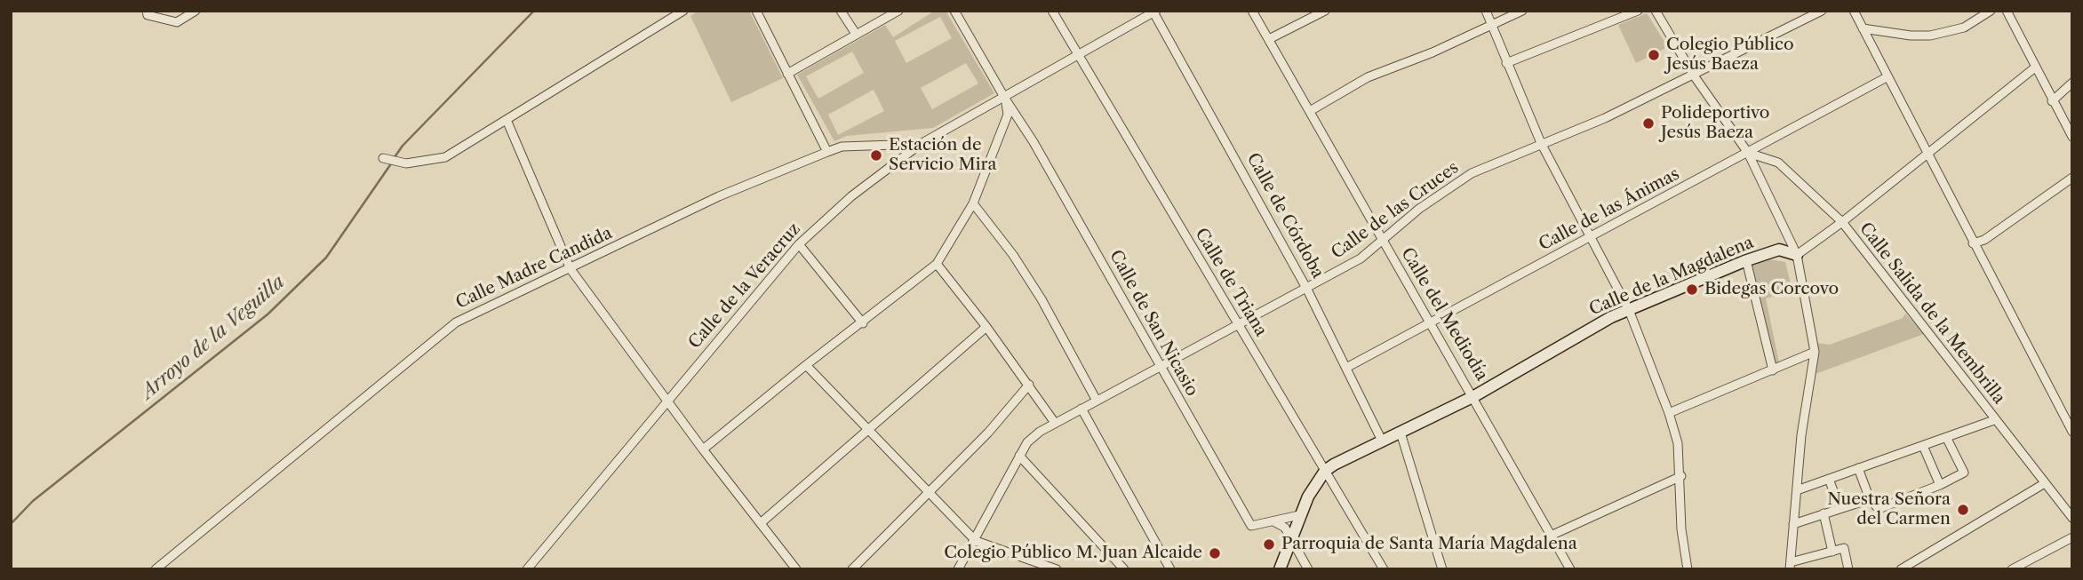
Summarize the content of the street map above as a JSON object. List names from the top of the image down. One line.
{"streets":{"street":["Calle de las Ánimas","Calle de las Cruces","Calle de Córdoba","Calle Madre Candida","Calle de la Magdalena","Calle de Triana","Calle de la Veracruz","Calle Salida de la Membrilla","Calle del Mediodía","Calle de San Nicasio"]},"crossings":[["Calle de las Ánimas","Calle de Córdoba"],["Calle de las Ánimas","Calle Salida de la Membrilla"],["Calle de las Ánimas","Calle del Mediodía"],["Calle de las Cruces","Calle de Córdoba"],["Calle de las Cruces","Calle de Triana"],["Calle de las Cruces","Calle del Mediodía"],["Calle de las Cruces","Calle de San Nicasio"],["Calle de Córdoba","Calle de la Magdalena"],["Calle de Córdoba","Calle de la Veracruz"],["Calle Madre Candida","Calle de la Veracruz"],["Calle de la Magdalena","Calle de Triana"],["Calle de la Magdalena","Calle del Mediodía"],["Calle de Triana","Calle de la Veracruz"],["Calle de la Veracruz","Calle de San Nicasio"]],"water":["Arroyo de la Veguilla"],"places":["Colegio Público Jesús Baeza","Polideportivo Jesús Baeza","Estación de Servicio Mira","Bidegas Corcovo","Nuestra Señora del Carmen","Parroquia de Santa María Magdalena","Colegio Público M. Juan Alcaide"]}
